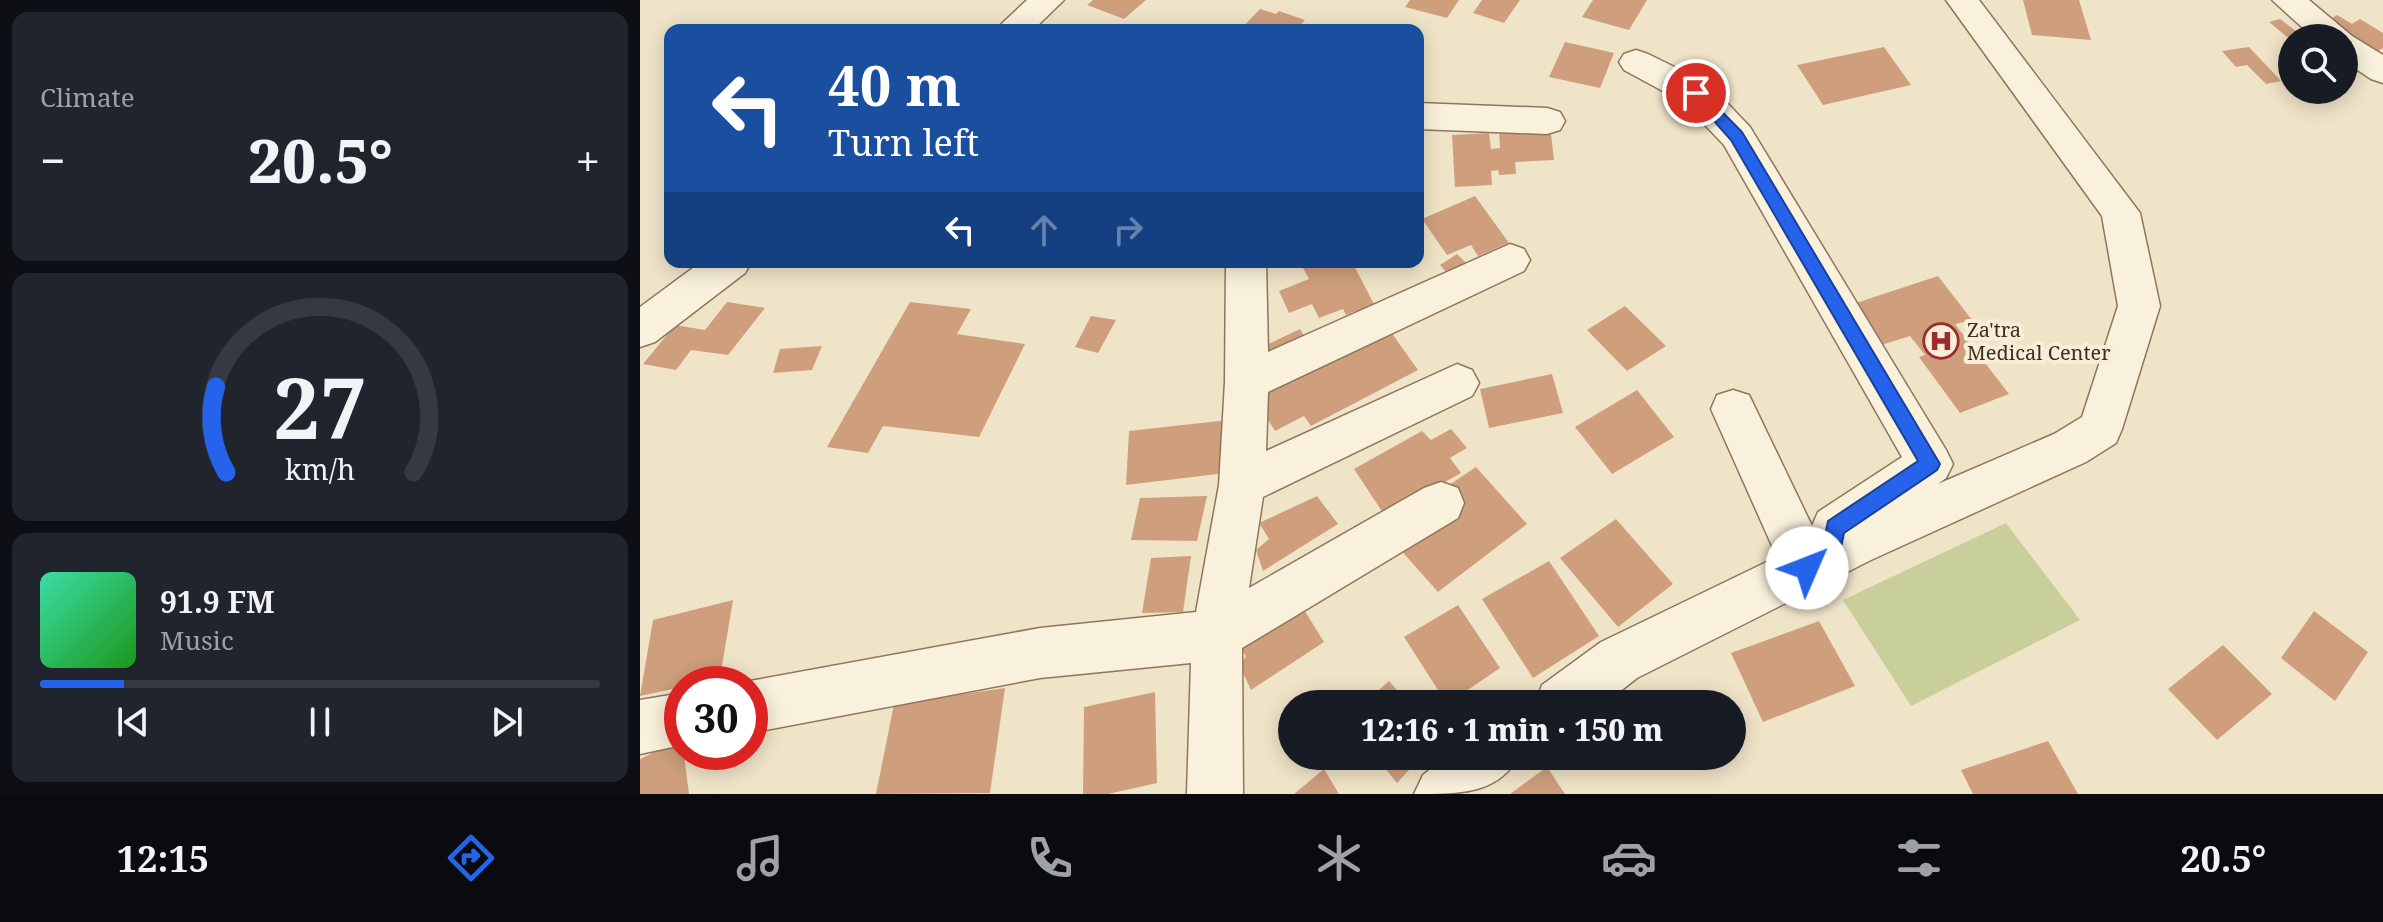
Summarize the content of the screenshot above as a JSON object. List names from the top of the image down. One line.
{"places":{"hospital":["Za'tra Medical Center"]},"page":{"tile":"Climate","turn":["40 m","Turn left"],"heat":["−","20.5°","+"],"song":["91.9 FM","Music"],"limit":"30","trip":"12:16 · 1 min · 150 m","tabs":["12:15","20.5°"],"gauge":["27","km/h"]}}
